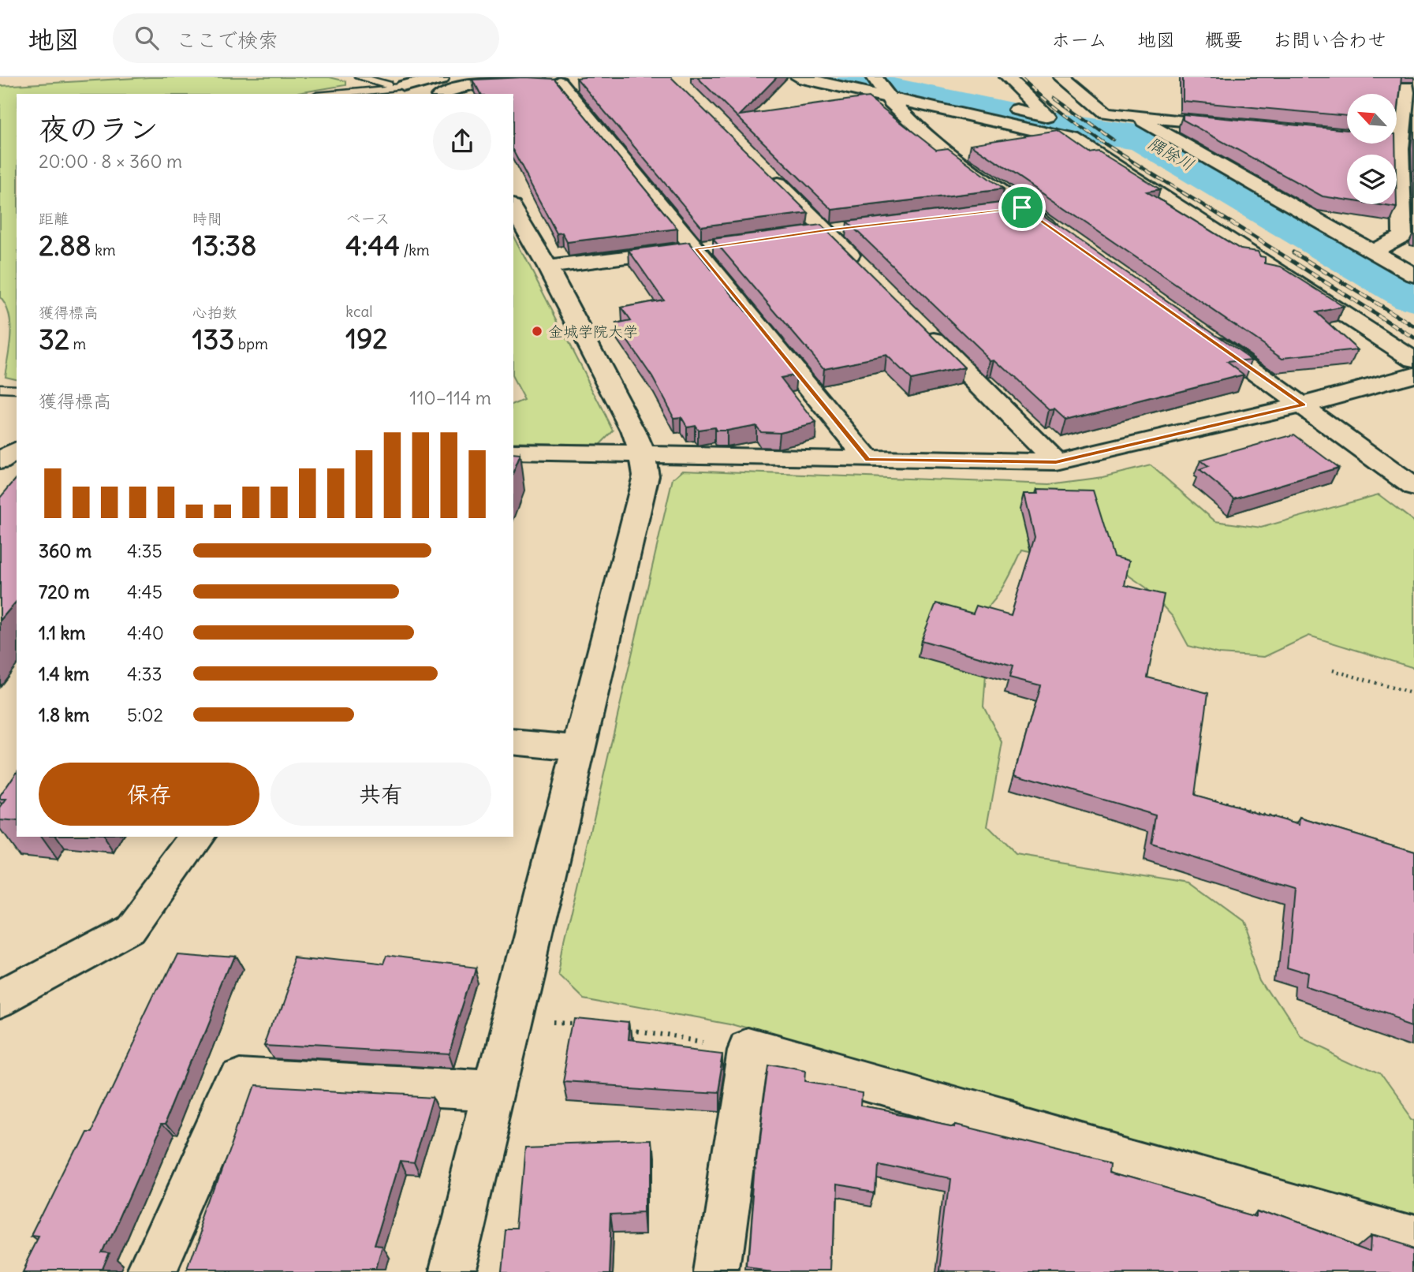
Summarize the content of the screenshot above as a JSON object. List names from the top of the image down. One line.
{"water":["隅除川"],"places":["金城学院大学"],"north":"top left","page":{"header":"地図","search":"ここで検索","nav":["ホーム","地図","概要","お問い合わせ"],"heading":["夜のラン","20:00 · 8 × 360 m"],"stats":[["距離","2.88 km"],["時間","13:38"],["ペース","4:44 /km"],["獲得標高","32 m"],["心拍数","133 bpm"],["kcal","192"]],"chart":["獲得標高","110–114 m"],"list":[{"name":"360 m","note":"4:35"},{"name":"720 m","note":"4:45"},{"name":"1.1 km","note":"4:40"},{"name":"1.4 km","note":"4:33"},{"name":"1.8 km","note":"5:02"}],"buttons":["保存","共有"]}}
